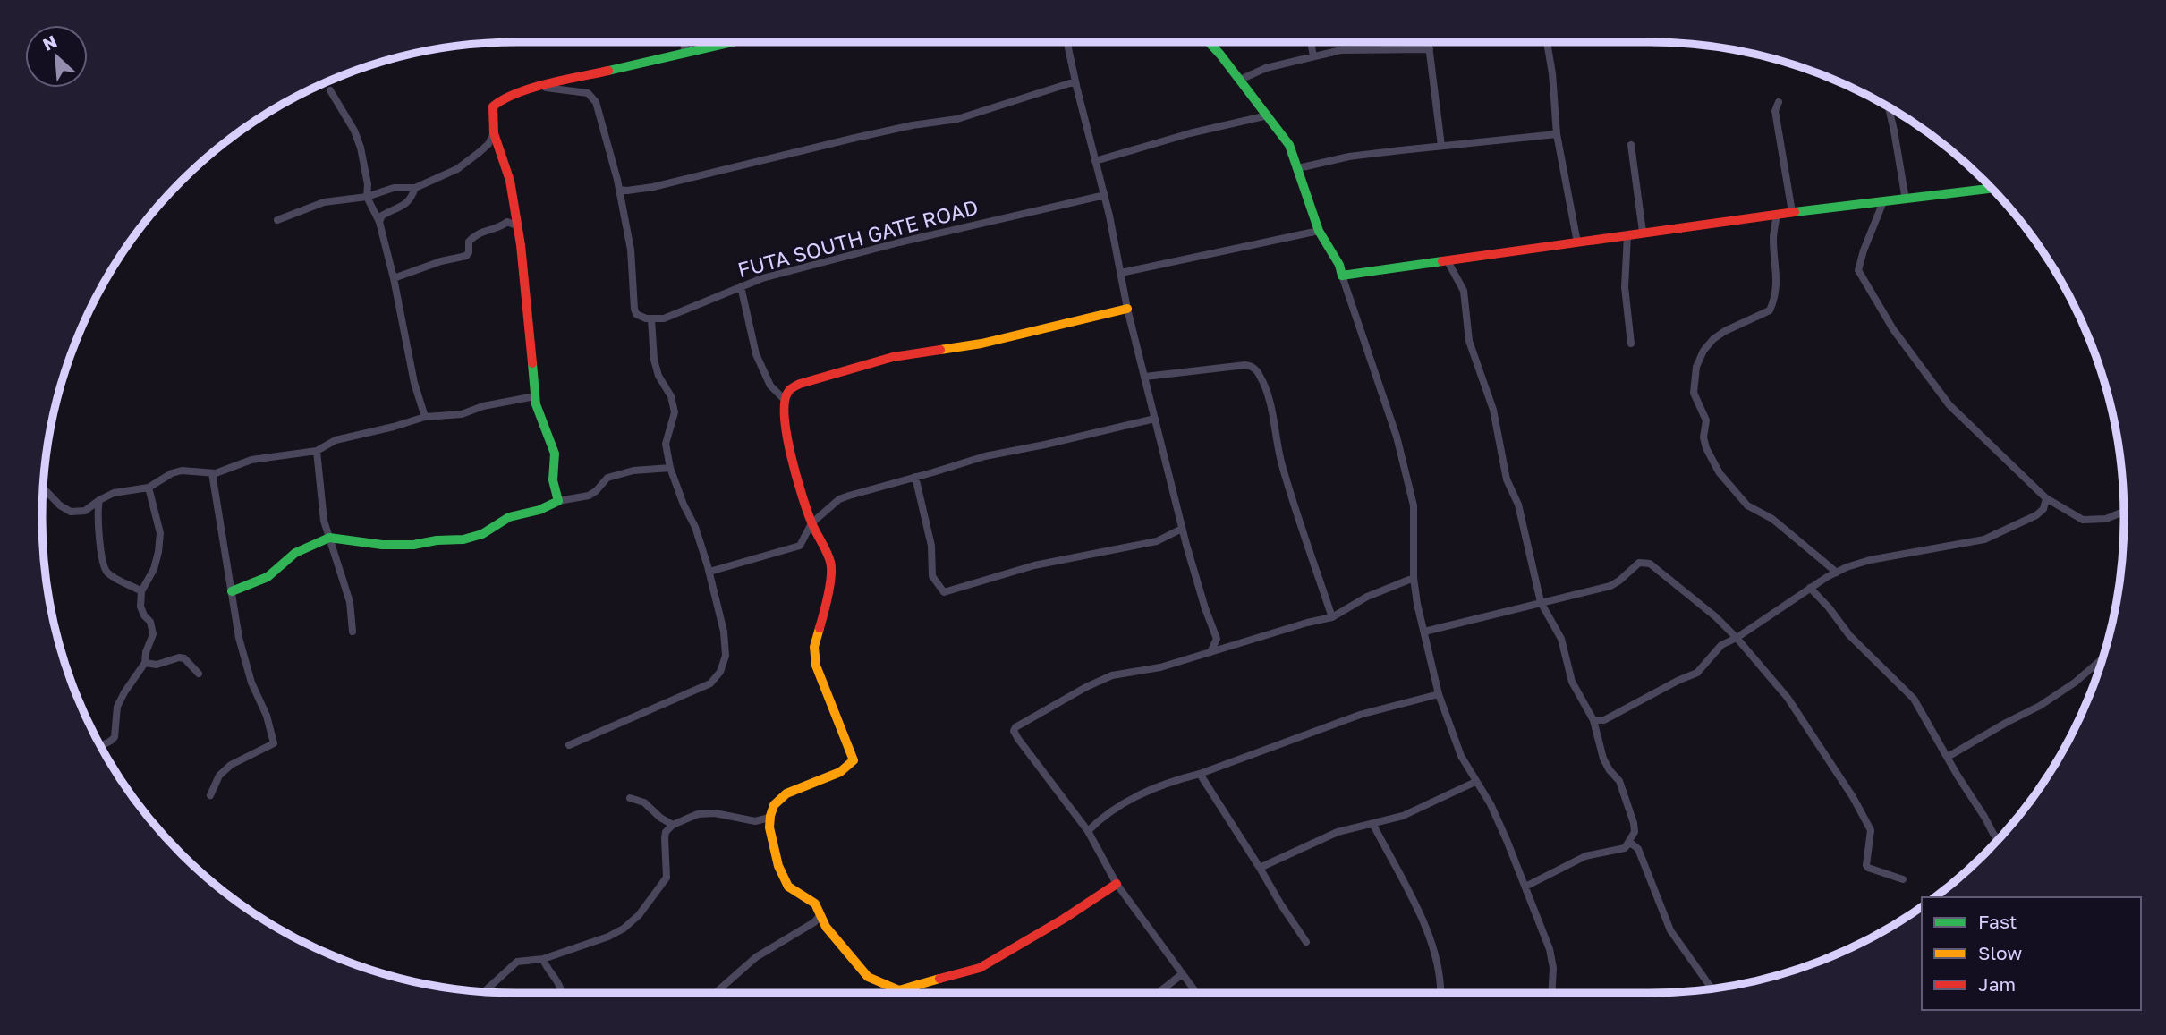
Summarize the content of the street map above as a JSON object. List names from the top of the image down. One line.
{"streets":{"street":["FUTA SOUTH GATE ROAD"]},"legend":["Fast","Slow","Jam"],"north":"top left"}
